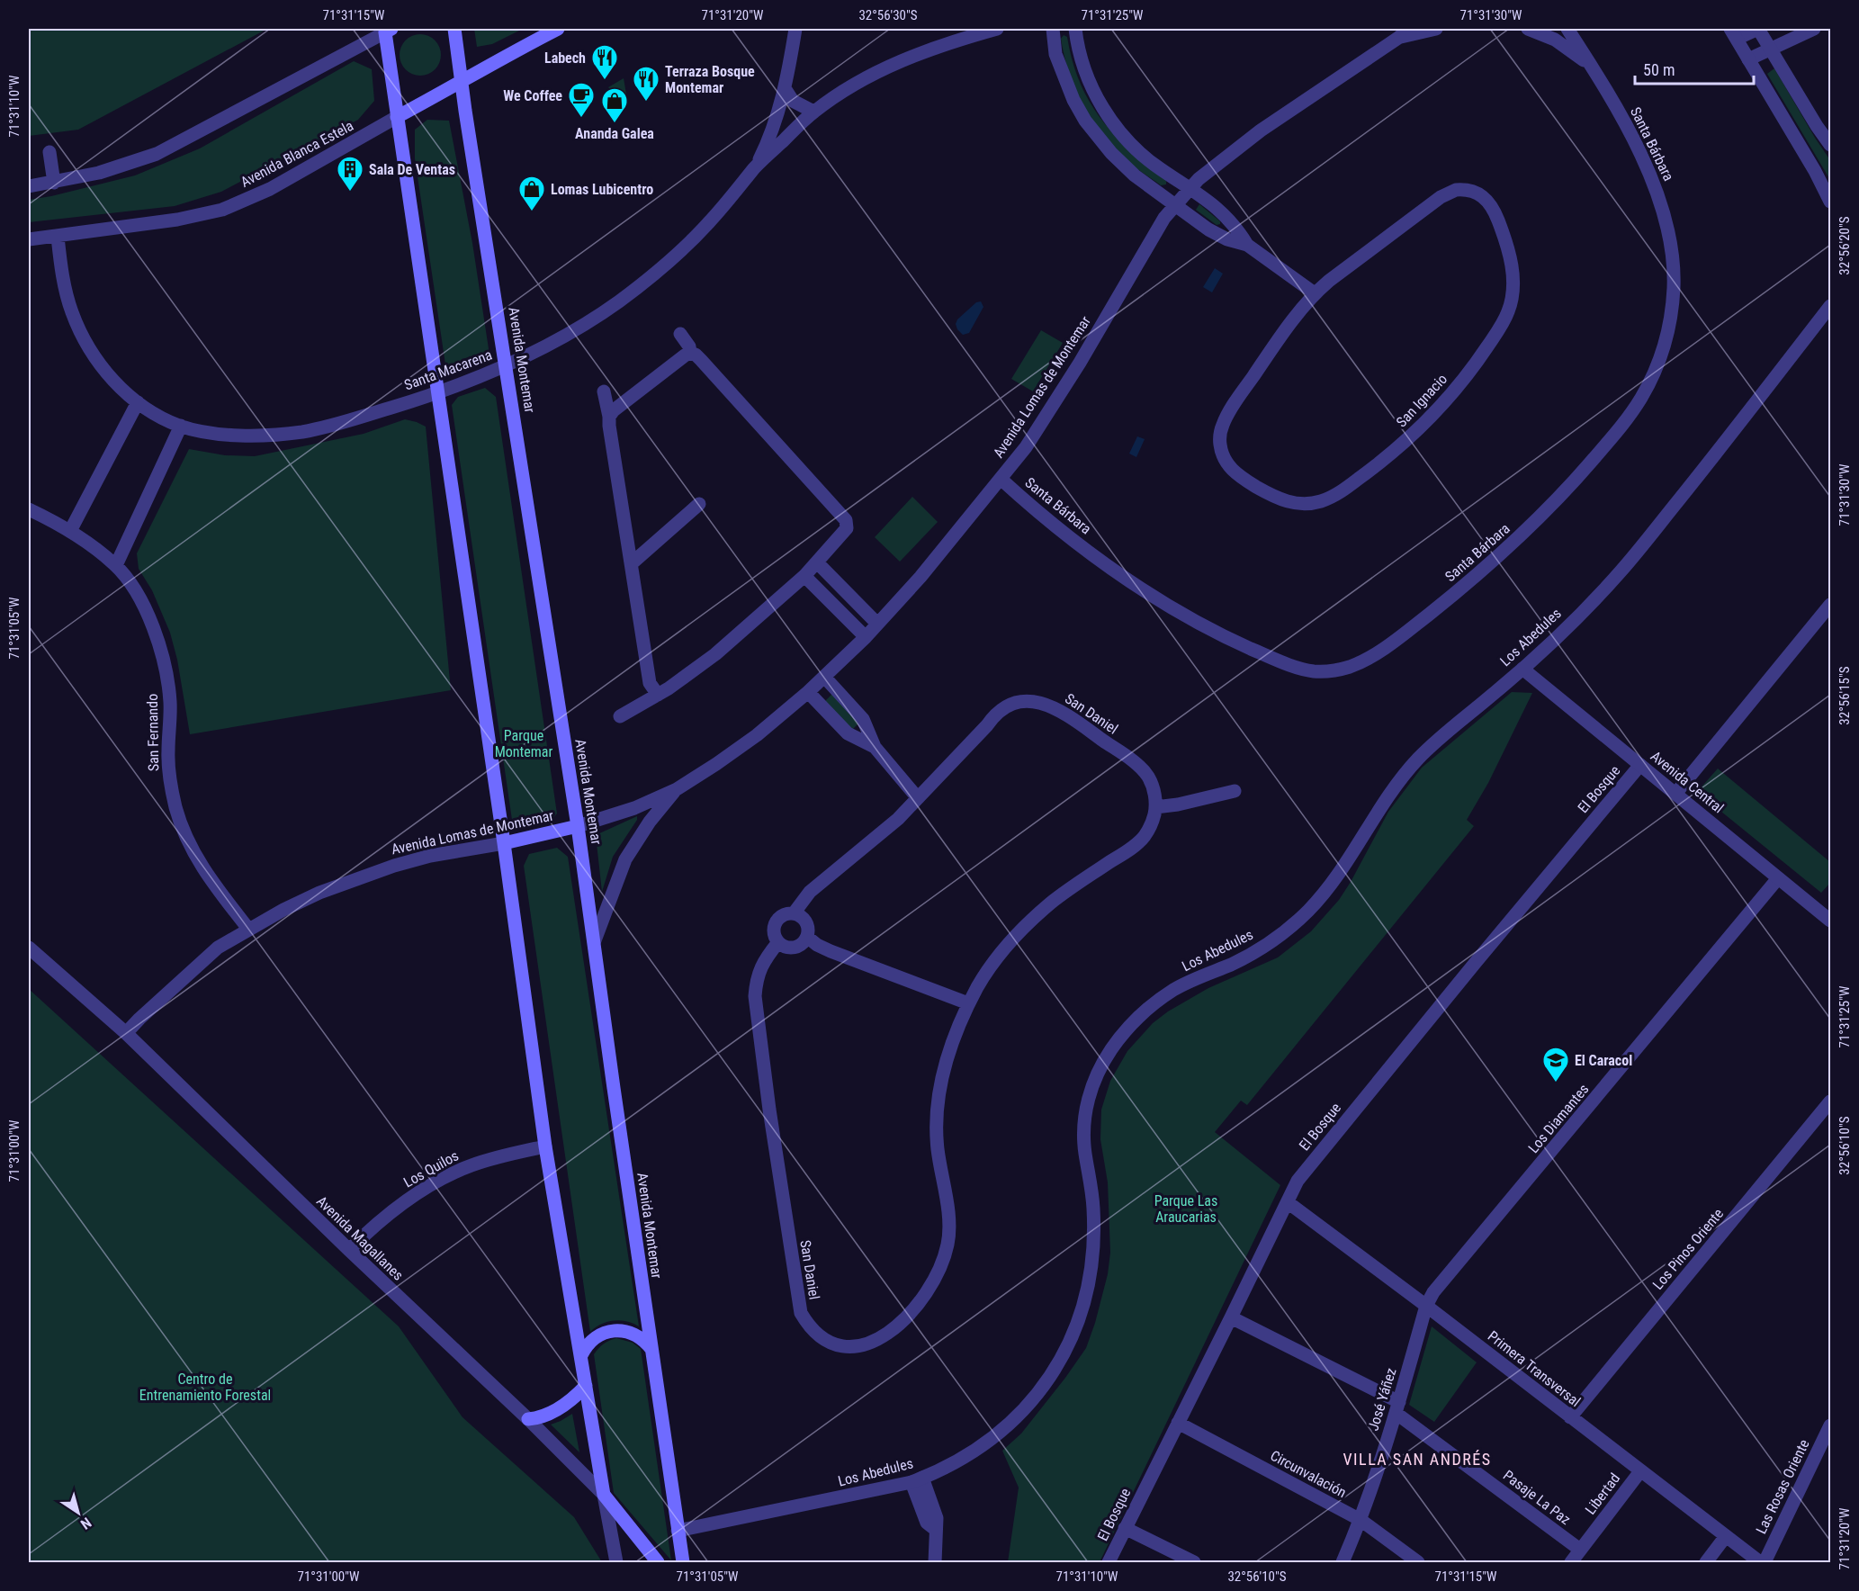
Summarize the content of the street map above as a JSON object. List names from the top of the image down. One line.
{"streets":{"main road":["Avenida Blanca Estela","Avenida Montemar","Avenida Lomas de Montemar","Avenida Magallanes"],"street":["Santa Bárbara","Santa Macarena","San Ignacio","Los Abedules","San Daniel","San Fernando","Avenida Central","El Bosque","Los Diamantes","Los Quilos","Los Pinos Oriente","Primera Transversal","José Yáñez","Circunvalación","Las Rosas Oriente","Libertad","Pasaje La Paz"]},"crossings":[["Santa Bárbara","Avenida Lomas de Montemar"],["Avenida Blanca Estela","Avenida Montemar"],["Avenida Blanca Estela","Santa Macarena"],["Avenida Montemar","Santa Macarena"],["Avenida Montemar","Avenida Lomas de Montemar"],["Avenida Montemar","Los Abedules"],["Avenida Lomas de Montemar","San Fernando"],["Avenida Lomas de Montemar","Avenida Magallanes"],["Los Abedules","Avenida Central"],["Avenida Central","El Bosque"],["Avenida Central","Los Diamantes"],["El Bosque","Primera Transversal"],["El Bosque","Circunvalación"],["El Bosque","Pasaje La Paz"],["Los Diamantes","Primera Transversal"],["Los Diamantes","José Yáñez"],["Los Quilos","Avenida Magallanes"],["Los Pinos Oriente","Primera Transversal"],["Primera Transversal","José Yáñez"],["Primera Transversal","Libertad"],["José Yáñez","Circunvalación"],["José Yáñez","Pasaje La Paz"],["Libertad","Pasaje La Paz"]],"districts":["VILLA SAN ANDRÉS"],"parks":["Parque Montemar","Parque Las Araucarias","Centro de Entrenamiento Forestal"],"places":{"restaurant":["Labech","Terraza Bosque Montemar"],"cafe":["We Coffee"],"shop":["Ananda Galea","Lomas Lubicentro"],"building":["Sala De Ventas"],"school or university":["El Caracol"]},"scale_bar":"50 m","north":"bottom right","coordinates":["71°31'15\"W","71°31'20\"W","32°56'30\"S","71°31'25\"W","71°31'30\"W","71°31'10\"W","32°56'20\"S","71°31'05\"W","32°56'15\"S","32°56'10\"S","71°31'00\"W"]}
